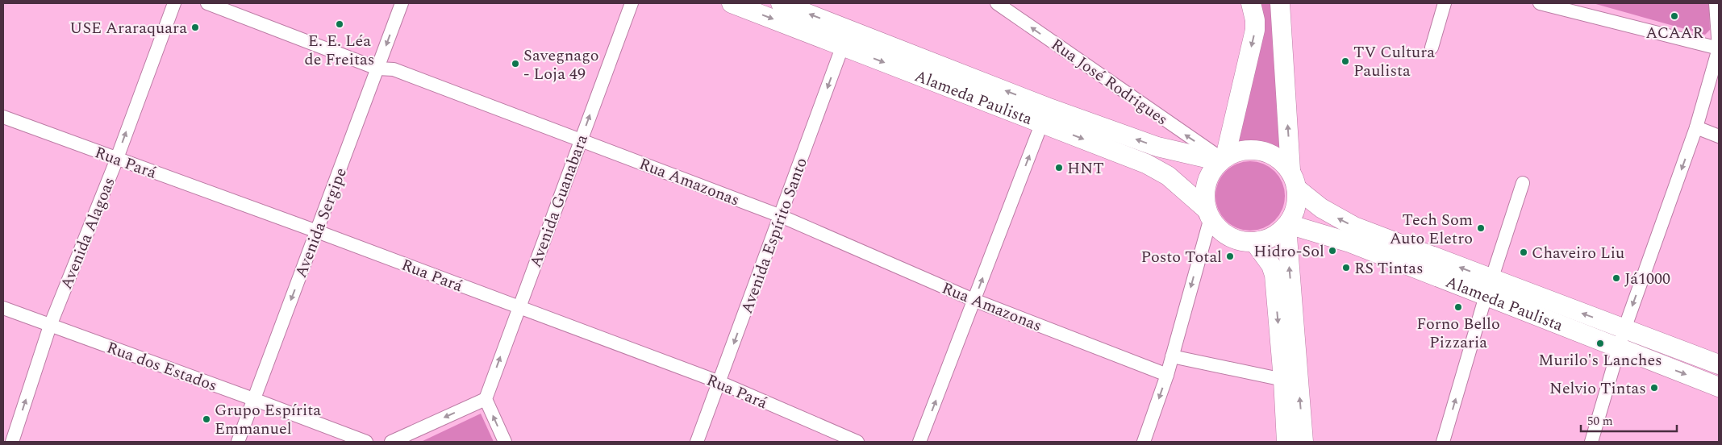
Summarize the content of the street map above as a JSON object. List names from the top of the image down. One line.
{"streets":{"main road":["Alameda Paulista"],"street":["Rua José Rodrigues","Rua Pará","Rua Amazonas","Avenida Guanabara","Avenida Sergipe","Avenida Alagoas","Avenida Espírito Santo","Rua dos Estados"]},"crossings":[["Rua José Rodrigues","Alameda Paulista"],["Alameda Paulista","Avenida Espírito Santo"],["Rua Pará","Avenida Guanabara"],["Rua Pará","Avenida Sergipe"],["Rua Pará","Avenida Alagoas"],["Rua Pará","Avenida Espírito Santo"],["Rua Amazonas","Avenida Guanabara"],["Rua Amazonas","Avenida Sergipe"],["Rua Amazonas","Avenida Espírito Santo"],["Avenida Sergipe","Rua dos Estados"],["Avenida Alagoas","Rua dos Estados"]],"one_way":["Rua José Rodrigues","Avenida Guanabara","Avenida Sergipe","Avenida Alagoas","Avenida Espírito Santo"],"places":["ACAAR","E. E. Léa de Freitas","USE Araraquara","TV Cultura Paulista","Savegnago - Loja 49","HNT","Tech Som Auto Eletro","Hidro-Sol","Chaveiro Liu","Posto Total","RS Tintas","Já1000","Forno Bello Pizzaria","Murilo's Lanches","Nelvio Tintas","Grupo Espírita Emmanuel"],"scale_bar":"50 m"}
